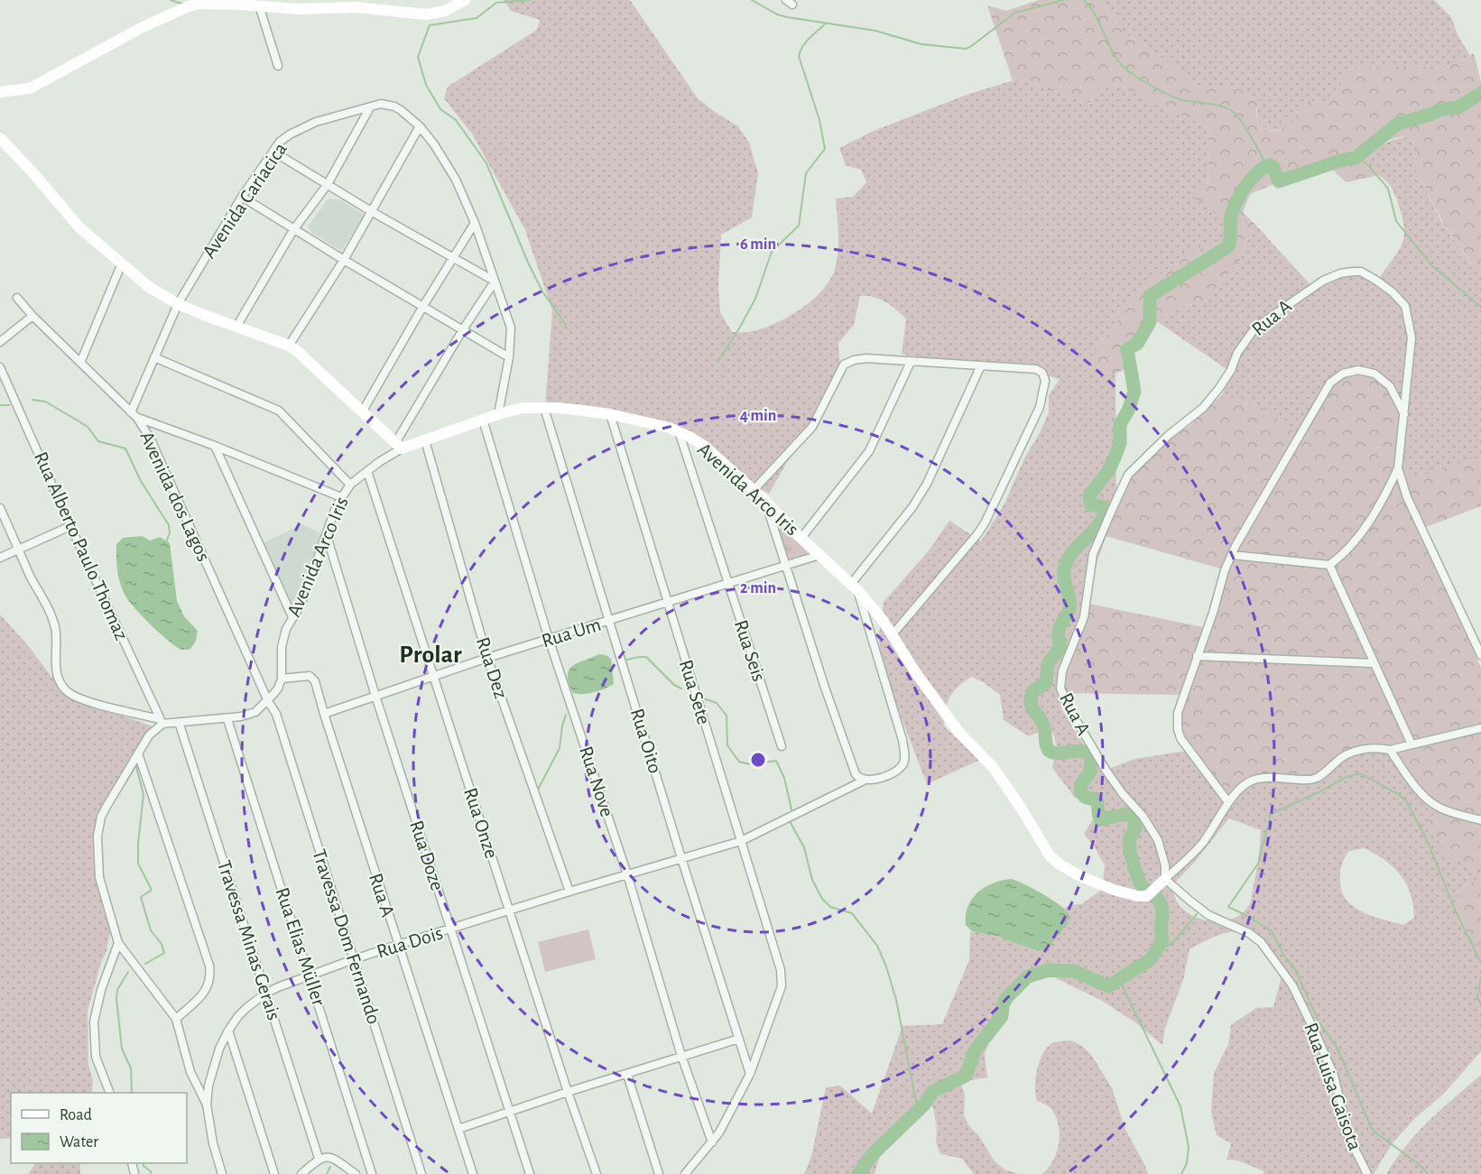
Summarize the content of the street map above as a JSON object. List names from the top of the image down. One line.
{"streets":{"street":["Avenida Cariacica","Rua A","Avenida Arco Iris","Avenida dos Lagos","Rua Alberto Paulo Thomaz","Rua Um","Rua Seis","Rua Dez","Rua Sete","Rua Oito","Rua Nove","Rua Onze","Rua Doze","Travessa Dom Fernando","Travessa Minas Gerais","Rua Dois","Rua Elias Müller","Rua Luisa Gaisota"]},"crossings":[["Avenida Cariacica","Avenida Arco Iris"],["Avenida Cariacica","Avenida dos Lagos"],["Rua A","Avenida Arco Iris"],["Rua A","Rua Um"],["Rua A","Rua Dois"],["Rua A","Rua Luisa Gaisota"],["Avenida Arco Iris","Rua Um"],["Avenida Arco Iris","Rua Seis"],["Avenida Arco Iris","Rua Dez"],["Avenida Arco Iris","Rua Sete"],["Avenida Arco Iris","Rua Oito"],["Avenida Arco Iris","Rua Nove"],["Avenida Arco Iris","Rua Onze"],["Avenida Arco Iris","Rua Doze"],["Avenida Arco Iris","Rua Luisa Gaisota"],["Avenida dos Lagos","Travessa Dom Fernando"],["Rua Um","Rua Seis"],["Rua Um","Rua Dez"],["Rua Um","Rua Sete"],["Rua Um","Rua Oito"],["Rua Um","Rua Nove"],["Rua Um","Rua Onze"],["Rua Um","Rua Doze"],["Rua Dez","Rua Dois"],["Rua Sete","Rua Oito"],["Rua Sete","Rua Dois"],["Rua Oito","Rua Dois"],["Rua Nove","Rua Dois"],["Rua Onze","Rua Dois"],["Rua Doze","Rua Dois"],["Travessa Dom Fernando","Rua Dois"],["Travessa Minas Gerais","Rua Dois"],["Rua Dois","Rua Elias Müller"]],"districts":["Prolar"],"legend":["Road","Water"],"rings":["6 min","4 min","2 min"]}
